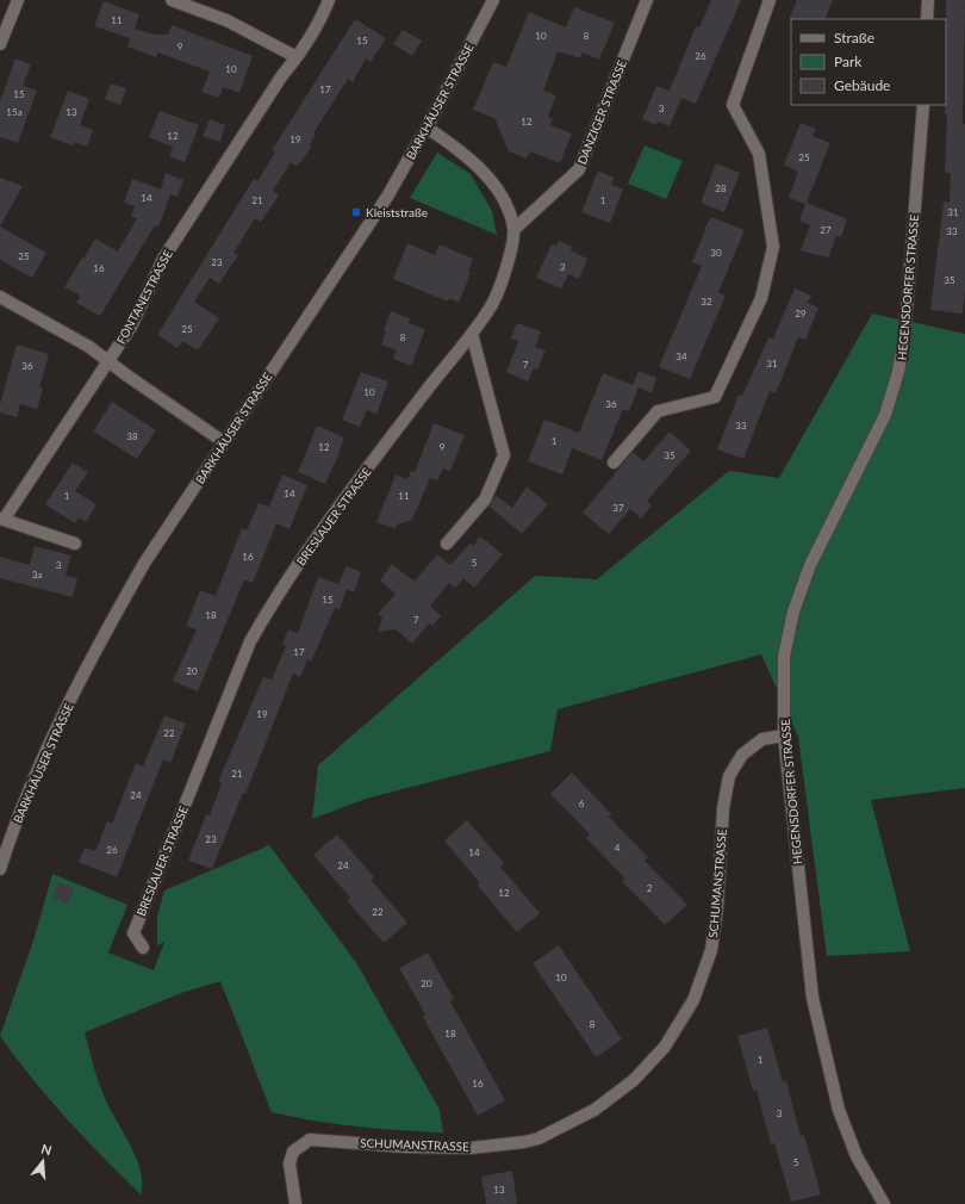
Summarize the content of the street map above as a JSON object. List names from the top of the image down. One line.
{"streets":{"street":["BARKHÄUSER STRASSE","DANZIGER STRASSE","HEGENSDORFER STRASSE","FONTANESTRASSE","BRESLAUER STRASSE","SCHUMANSTRASSE"]},"crossings":[["DANZIGER STRASSE","BRESLAUER STRASSE"],["HEGENSDORFER STRASSE","SCHUMANSTRASSE"]],"places":{"transit":["Kleiststraße"]},"house_numbers":["11","10","8","15","9","26","10","17","15","3","15a","13","12","12","19","25","28","14","21","1","31","27","33","30","25","23","3","16","35","32","29","25","8","34","31","7","36","10","36","33","38","1","12","9","35","14","1","11","37","16","5","3","3a","15","18","7","17","20","19","22","21","24","6","23","4","26","14","24","2","12","22","10","20","8","18","1","16","3","5","13"],"legend":["Straße","Park","Gebäude"],"north":"top"}
